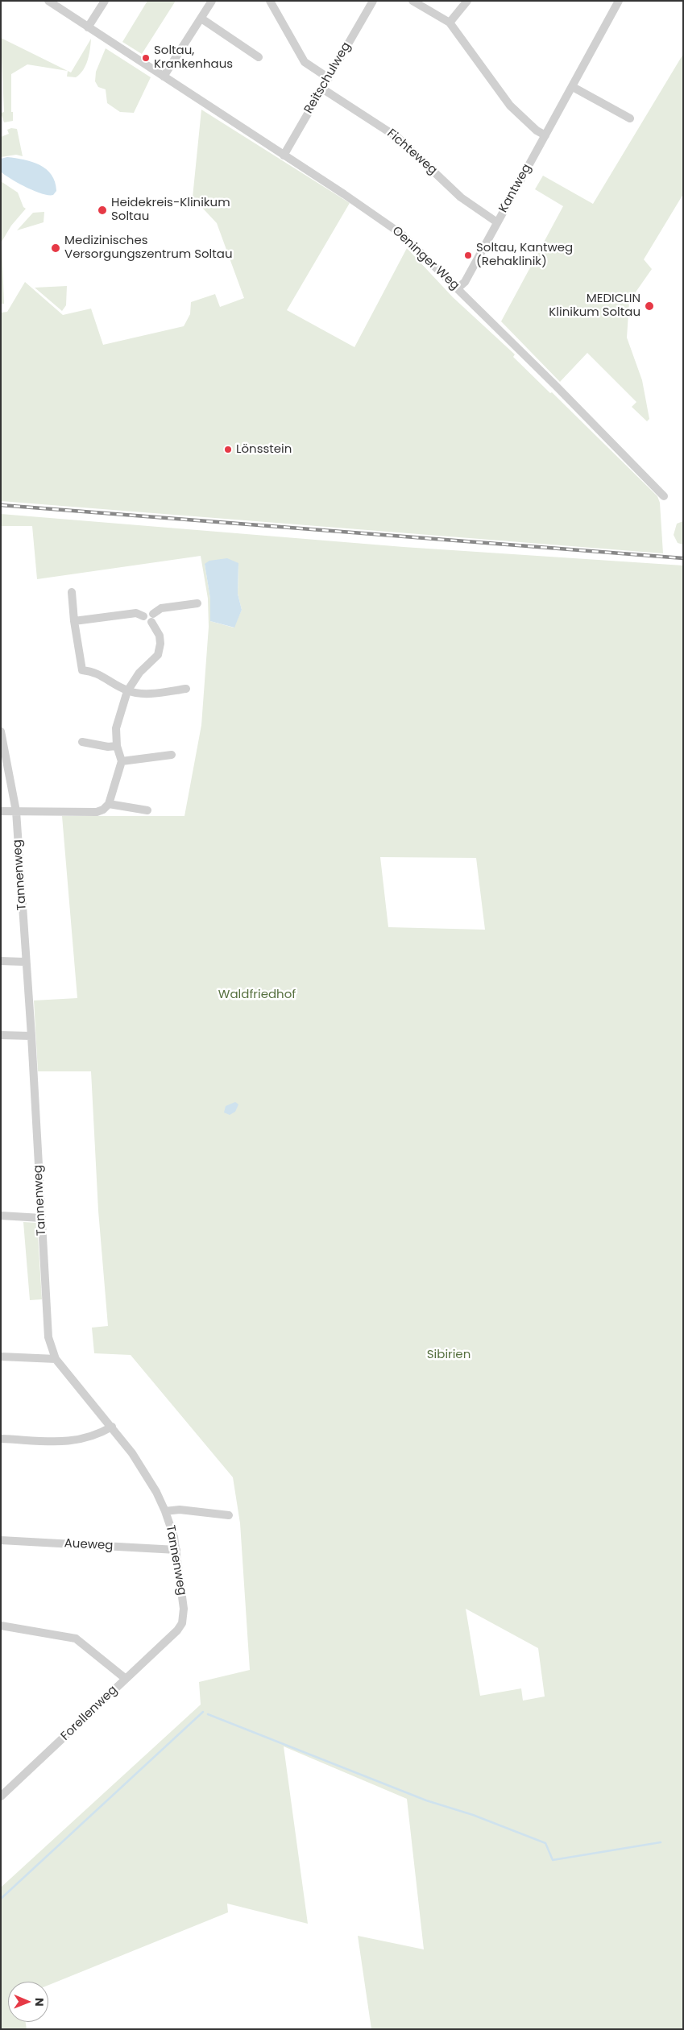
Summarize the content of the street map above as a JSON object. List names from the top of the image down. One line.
{"streets":{"street":["Reitschulweg","Fichteweg","Kantweg","Oeninger Weg","Tannenweg","Aueweg","Forellenweg"]},"crossings":[["Reitschulweg","Fichteweg"],["Reitschulweg","Oeninger Weg"],["Fichteweg","Kantweg"],["Kantweg","Oeninger Weg"],["Tannenweg","Aueweg"],["Tannenweg","Forellenweg"]],"parks":["Waldfriedhof","Sibirien"],"places":["Soltau, Krankenhaus","Heidekreis-Klinikum Soltau","Medizinisches Versorgungszentrum Soltau","Soltau, Kantweg (Rehaklinik)","MEDICLIN Klinikum Soltau","Lönsstein"],"north":"right"}
